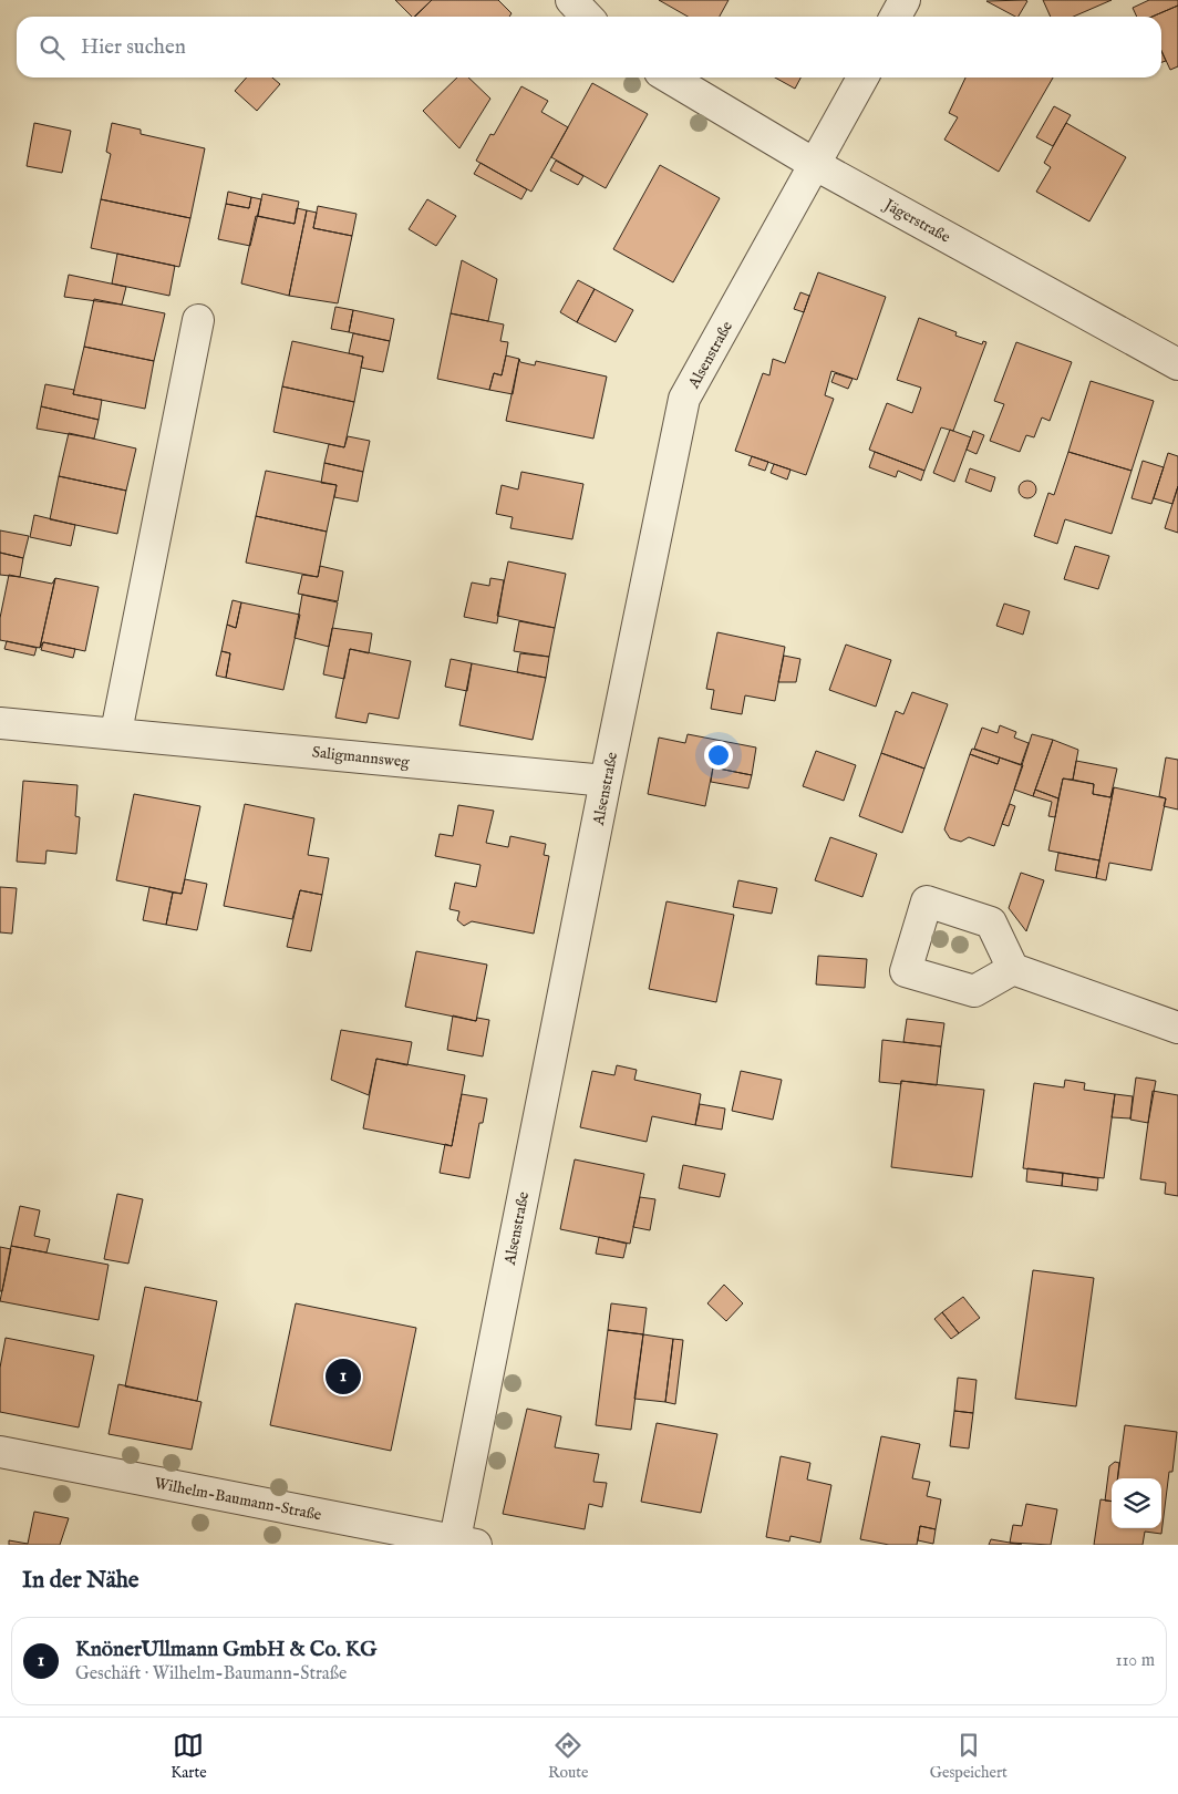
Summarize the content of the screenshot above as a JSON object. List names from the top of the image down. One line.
{"streets":{"street":["Jägerstraße","Alsenstraße","Saligmannsweg","Wilhelm-Baumann-Straße"]},"crossings":[["Jägerstraße","Alsenstraße"],["Alsenstraße","Saligmannsweg"],["Alsenstraße","Wilhelm-Baumann-Straße"]],"page":{"search":"Hier suchen","pins":"1","heading":"In der Nähe","list":[{"mark":"1","name":"KnönerUllmann GmbH & Co. KG","note":"Geschäft · Wilhelm-Baumann-Straße","value":"110 m"}],"nav":["Karte","Route","Gespeichert"]}}
